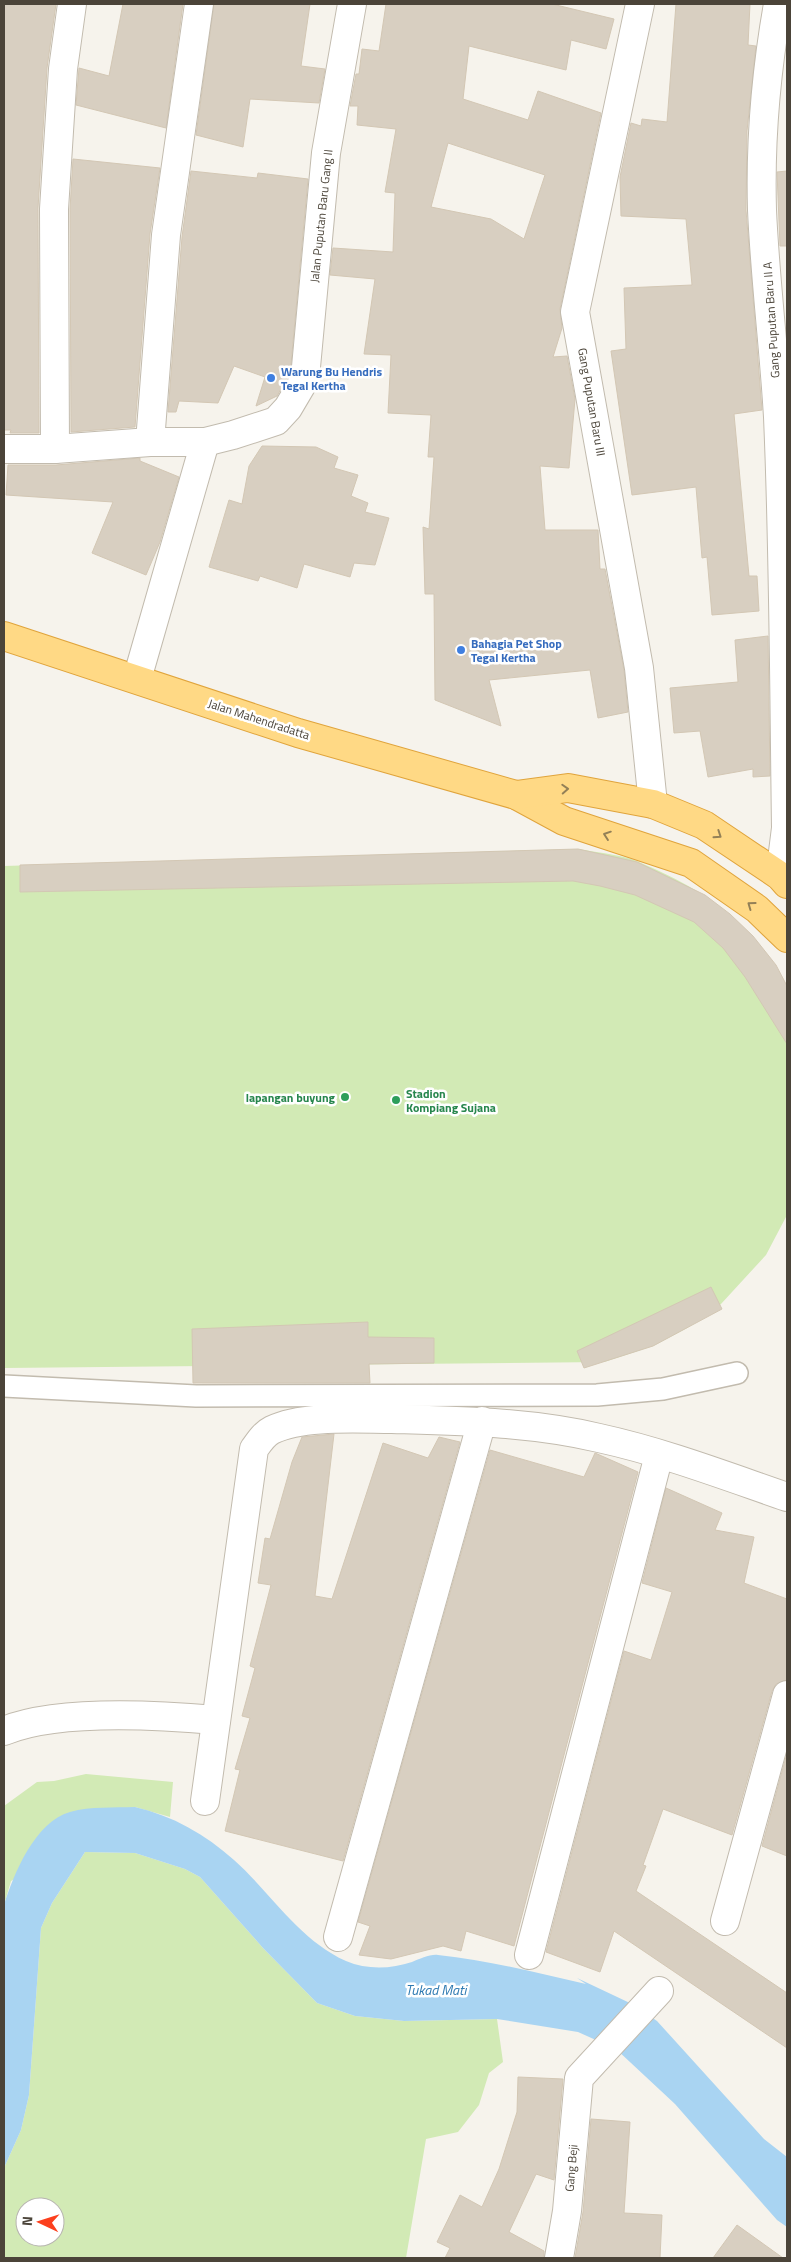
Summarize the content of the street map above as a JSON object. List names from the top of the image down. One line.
{"streets":{"highway":["Jalan Mahendradatta"],"street":["Jalan Puputan Baru Gang II","Gang Puputan Baru II A","Gang Puputan Baru III","Gang Beji"]},"crossings":[["Gang Puputan Baru II A","Jalan Mahendradatta"],["Gang Puputan Baru III","Jalan Mahendradatta"]],"water":["Tukad Mati"],"places":["Warung Bu Hendris Tegal Kertha","Bahagia Pet Shop Tegal Kertha","lapangan buyung","Stadion Kompiang Sujana"],"north":"left"}
